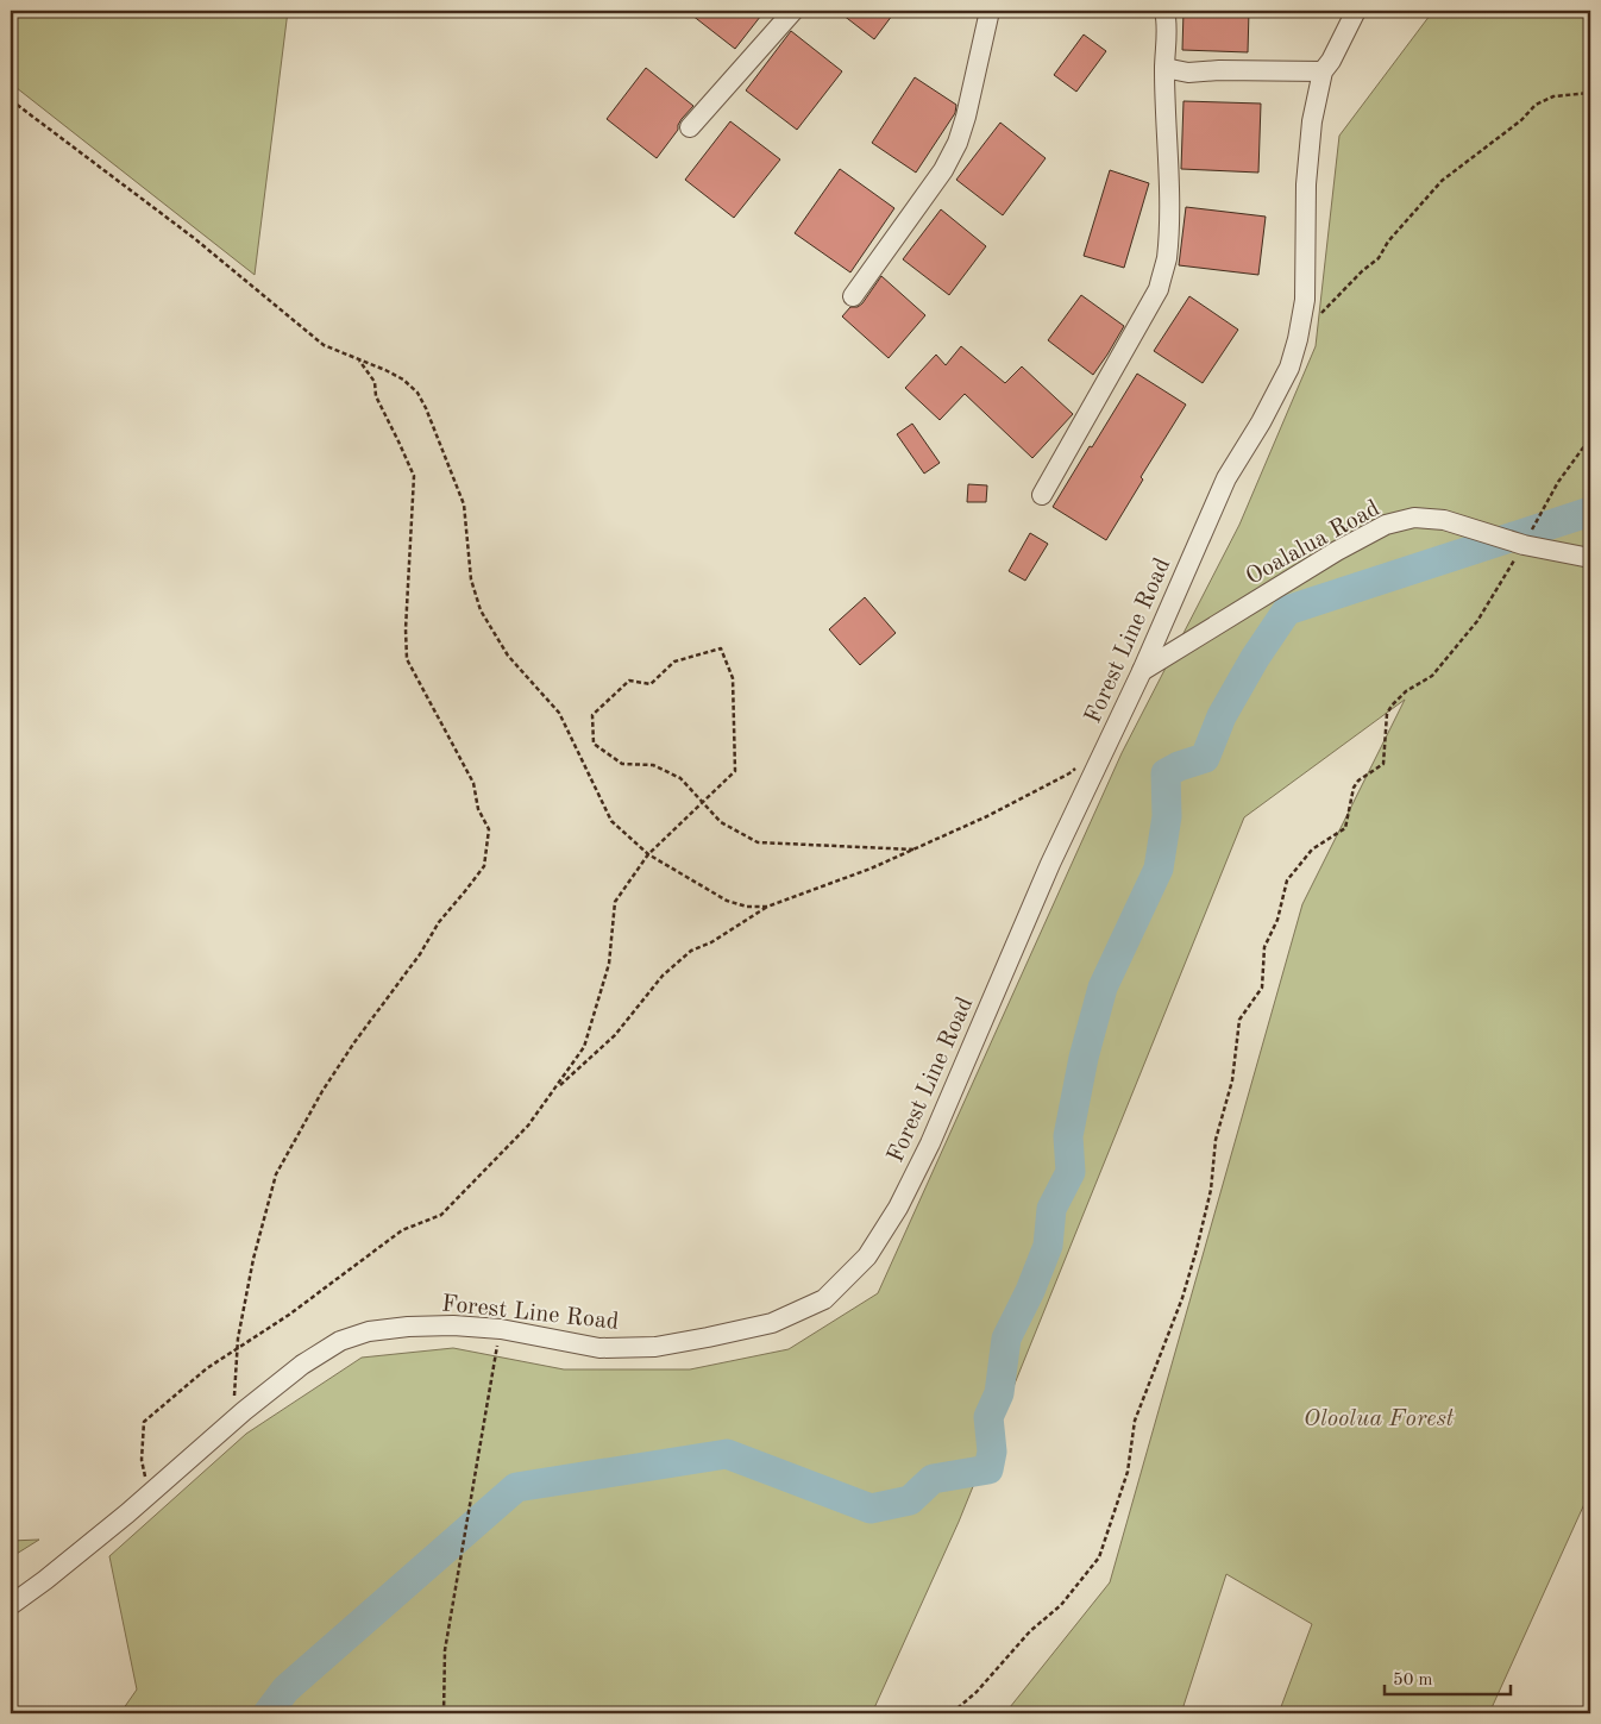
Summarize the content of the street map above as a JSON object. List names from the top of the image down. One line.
{"streets":{"street":["Ooalalua Road","Forest Line Road"]},"crossings":[["Ooalalua Road","Forest Line Road"]],"parks":["Oloolua Forest"],"scale_bar":"50 m"}
